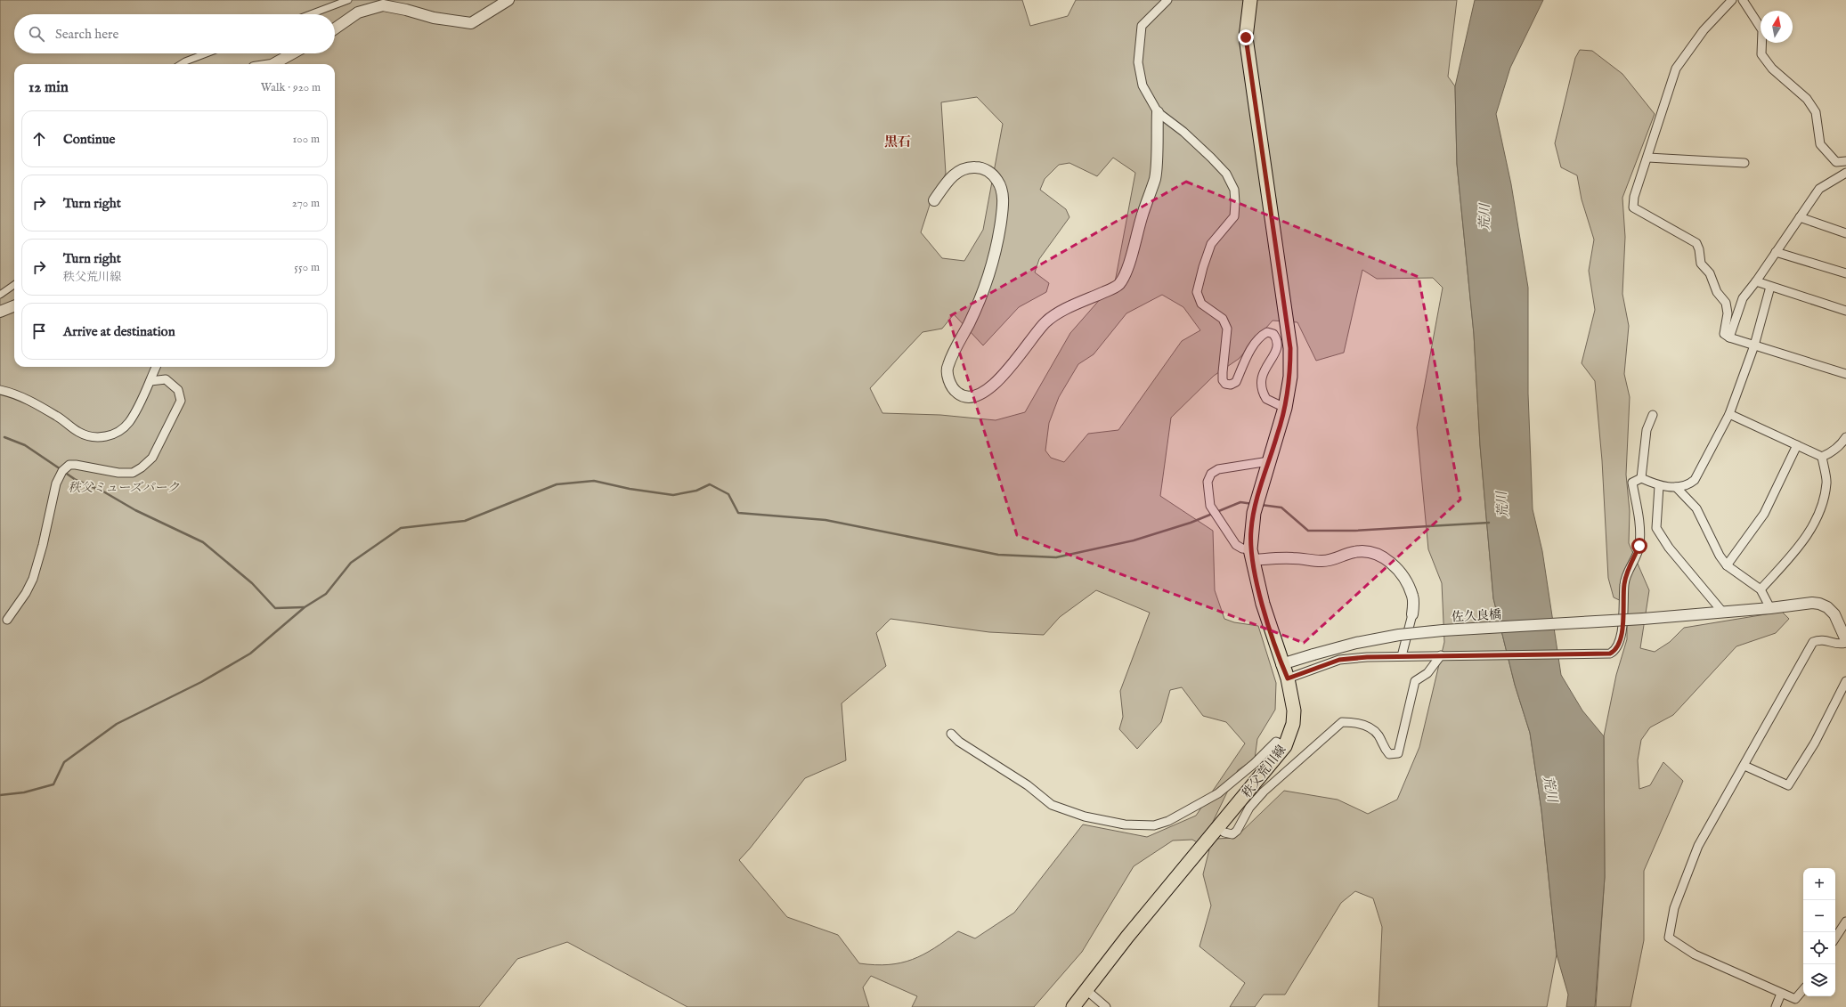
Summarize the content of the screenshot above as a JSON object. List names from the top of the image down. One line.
{"streets":{"main road":["秩父荒川線"],"street":["佐久良橋"]},"crossings":[["佐久良橋","秩父荒川線"]],"districts":["黒石"],"water":["荒川"],"parks":["秩父ミューズパーク"],"north":"top","page":{"search":"Search here","heading":["12 min","Walk · 920 m"],"list":[["Continue","100 m"],["Turn right","270 m"],["Turn right","秩父荒川線","550 m"],"Arrive at destination"],"map_buttons":["+","−"]}}
